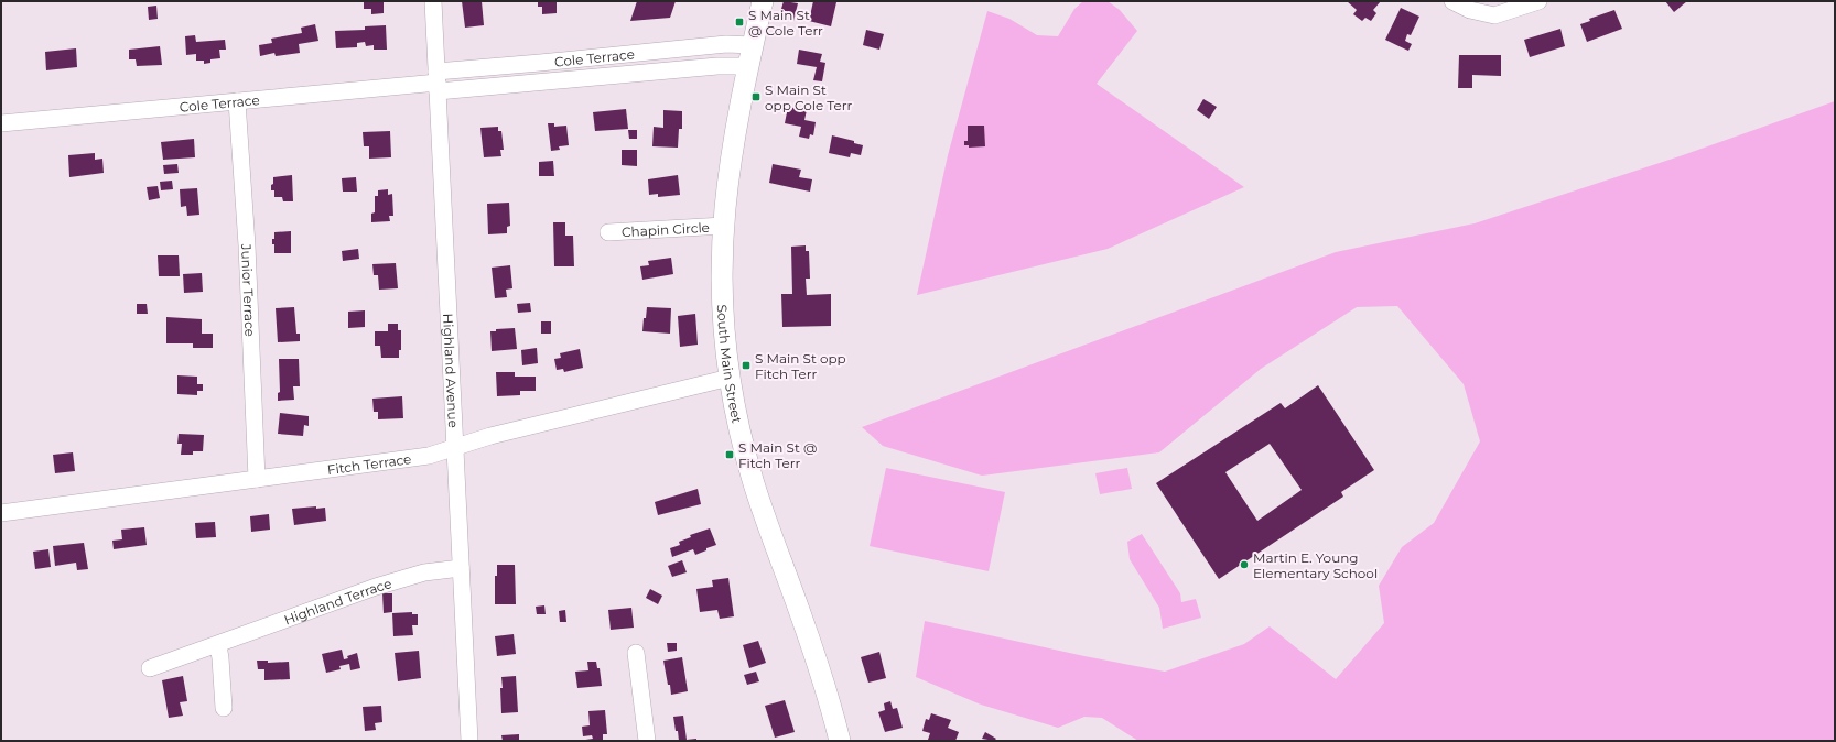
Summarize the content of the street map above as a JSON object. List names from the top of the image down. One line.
{"streets":{"main road":["South Main Street"],"street":["Cole Terrace","Chapin Circle","Junior Terrace","Highland Avenue","Fitch Terrace","Highland Terrace"]},"crossings":[["Cole Terrace","Junior Terrace"],["Cole Terrace","South Main Street"],["Cole Terrace","Highland Avenue"],["Chapin Circle","South Main Street"],["Junior Terrace","Fitch Terrace"],["South Main Street","Fitch Terrace"],["Highland Avenue","Fitch Terrace"],["Highland Avenue","Highland Terrace"]],"places":{"transit":["S Main St @ Cole Terr","S Main St opp Cole Terr","S Main St opp Fitch Terr","S Main St @ Fitch Terr"],"other":["Martin E. Young Elementary School"]}}
